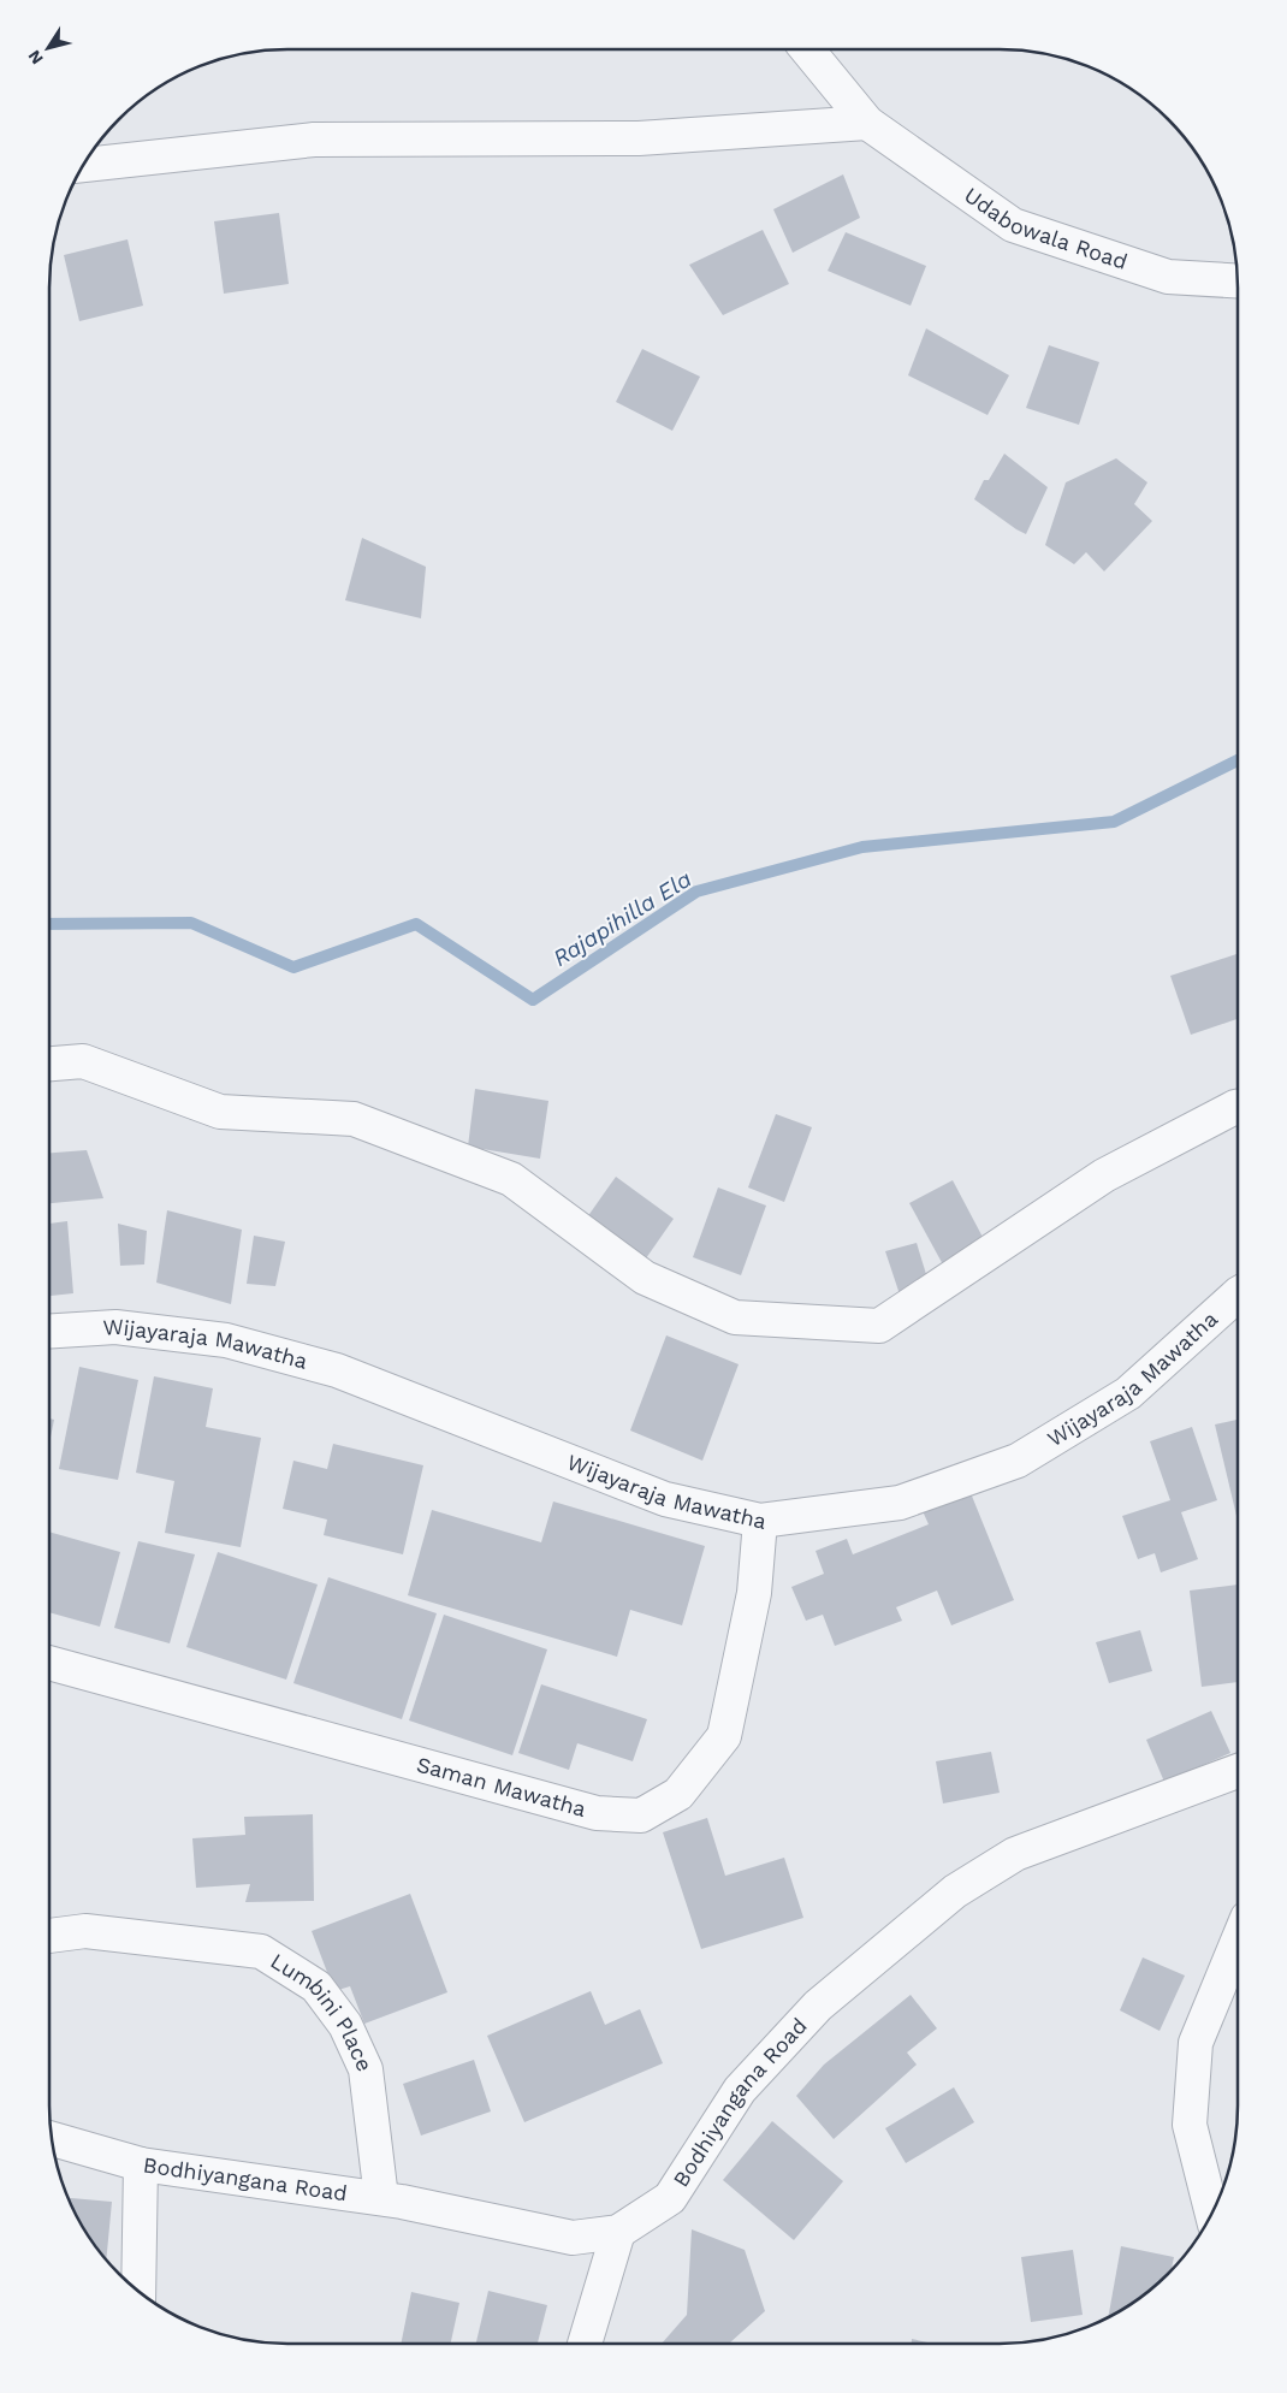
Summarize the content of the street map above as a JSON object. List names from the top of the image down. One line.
{"streets":{"street":["Udabowala Road","Wijayaraja Mawatha","Saman Mawatha","Lumbini Place","Bodhiyangana Road"]},"crossings":[["Wijayaraja Mawatha","Saman Mawatha"],["Lumbini Place","Bodhiyangana Road"]],"water":["Rajapihilla Ela"],"north":"bottom left"}
